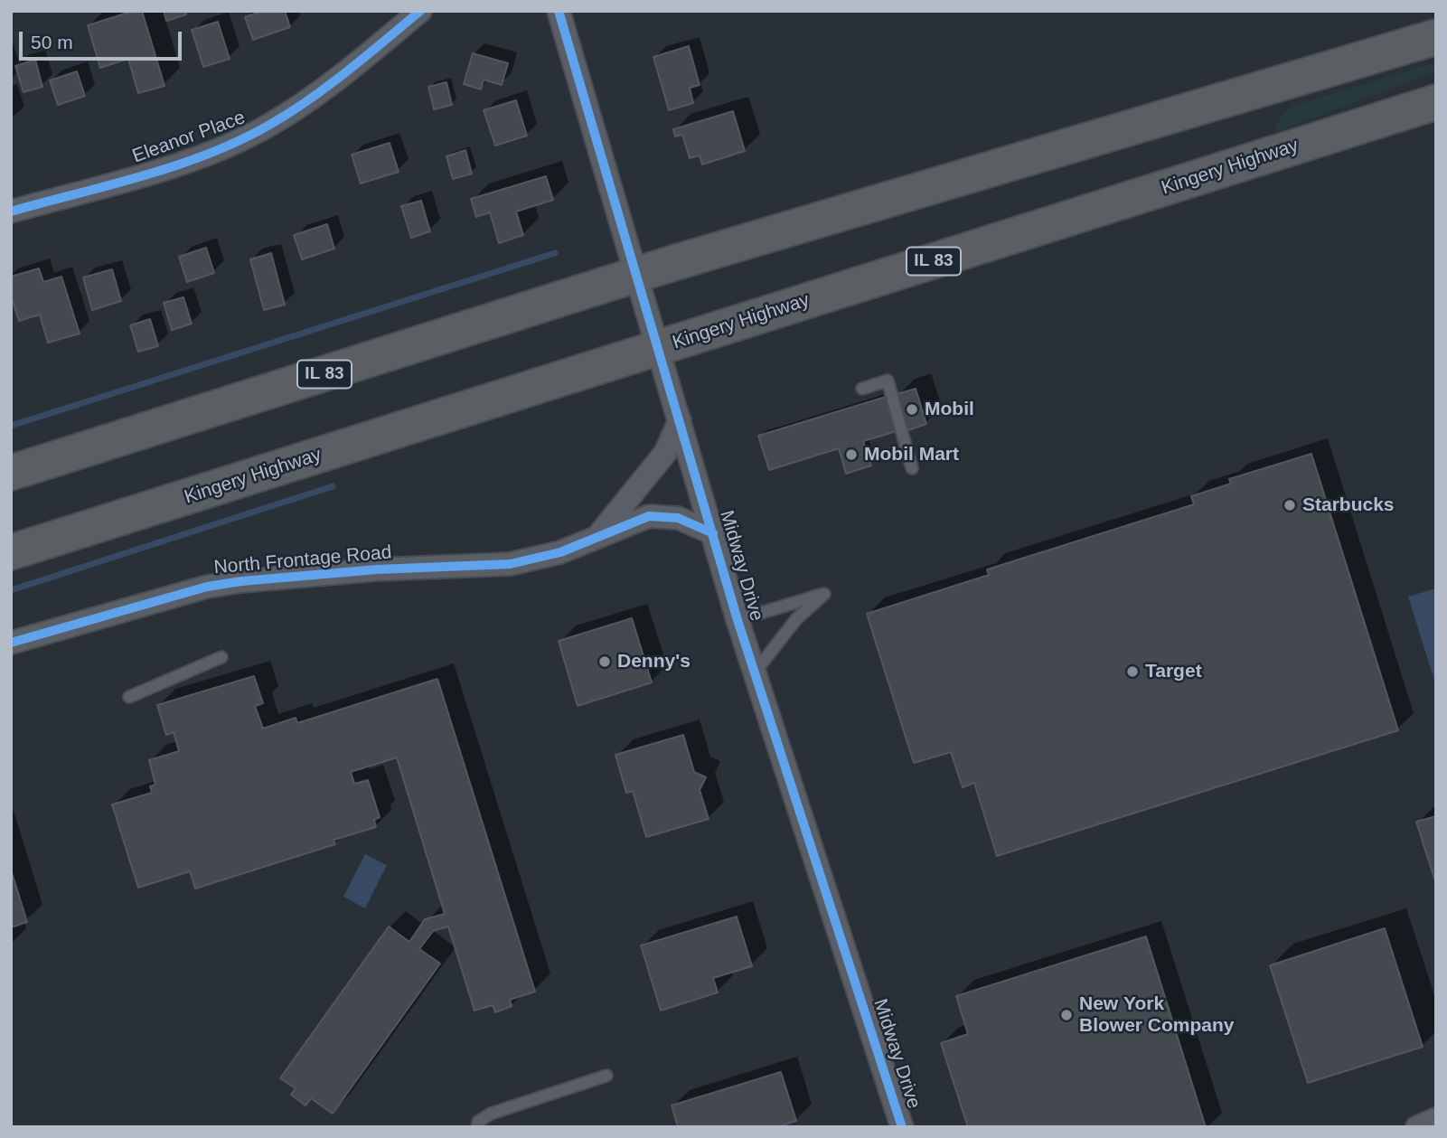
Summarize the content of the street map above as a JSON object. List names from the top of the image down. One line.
{"streets":{"highway":["Kingery Highway","IL 83"],"street":["Eleanor Place","North Frontage Road","Midway Drive"]},"crossings":[["Kingery Highway","Midway Drive"],["IL 83","Midway Drive"],["North Frontage Road","Midway Drive"]],"places":["Mobil","Mobil Mart","Starbucks","Denny's","Target","New York Blower Company"],"scale_bar":"50 m"}
